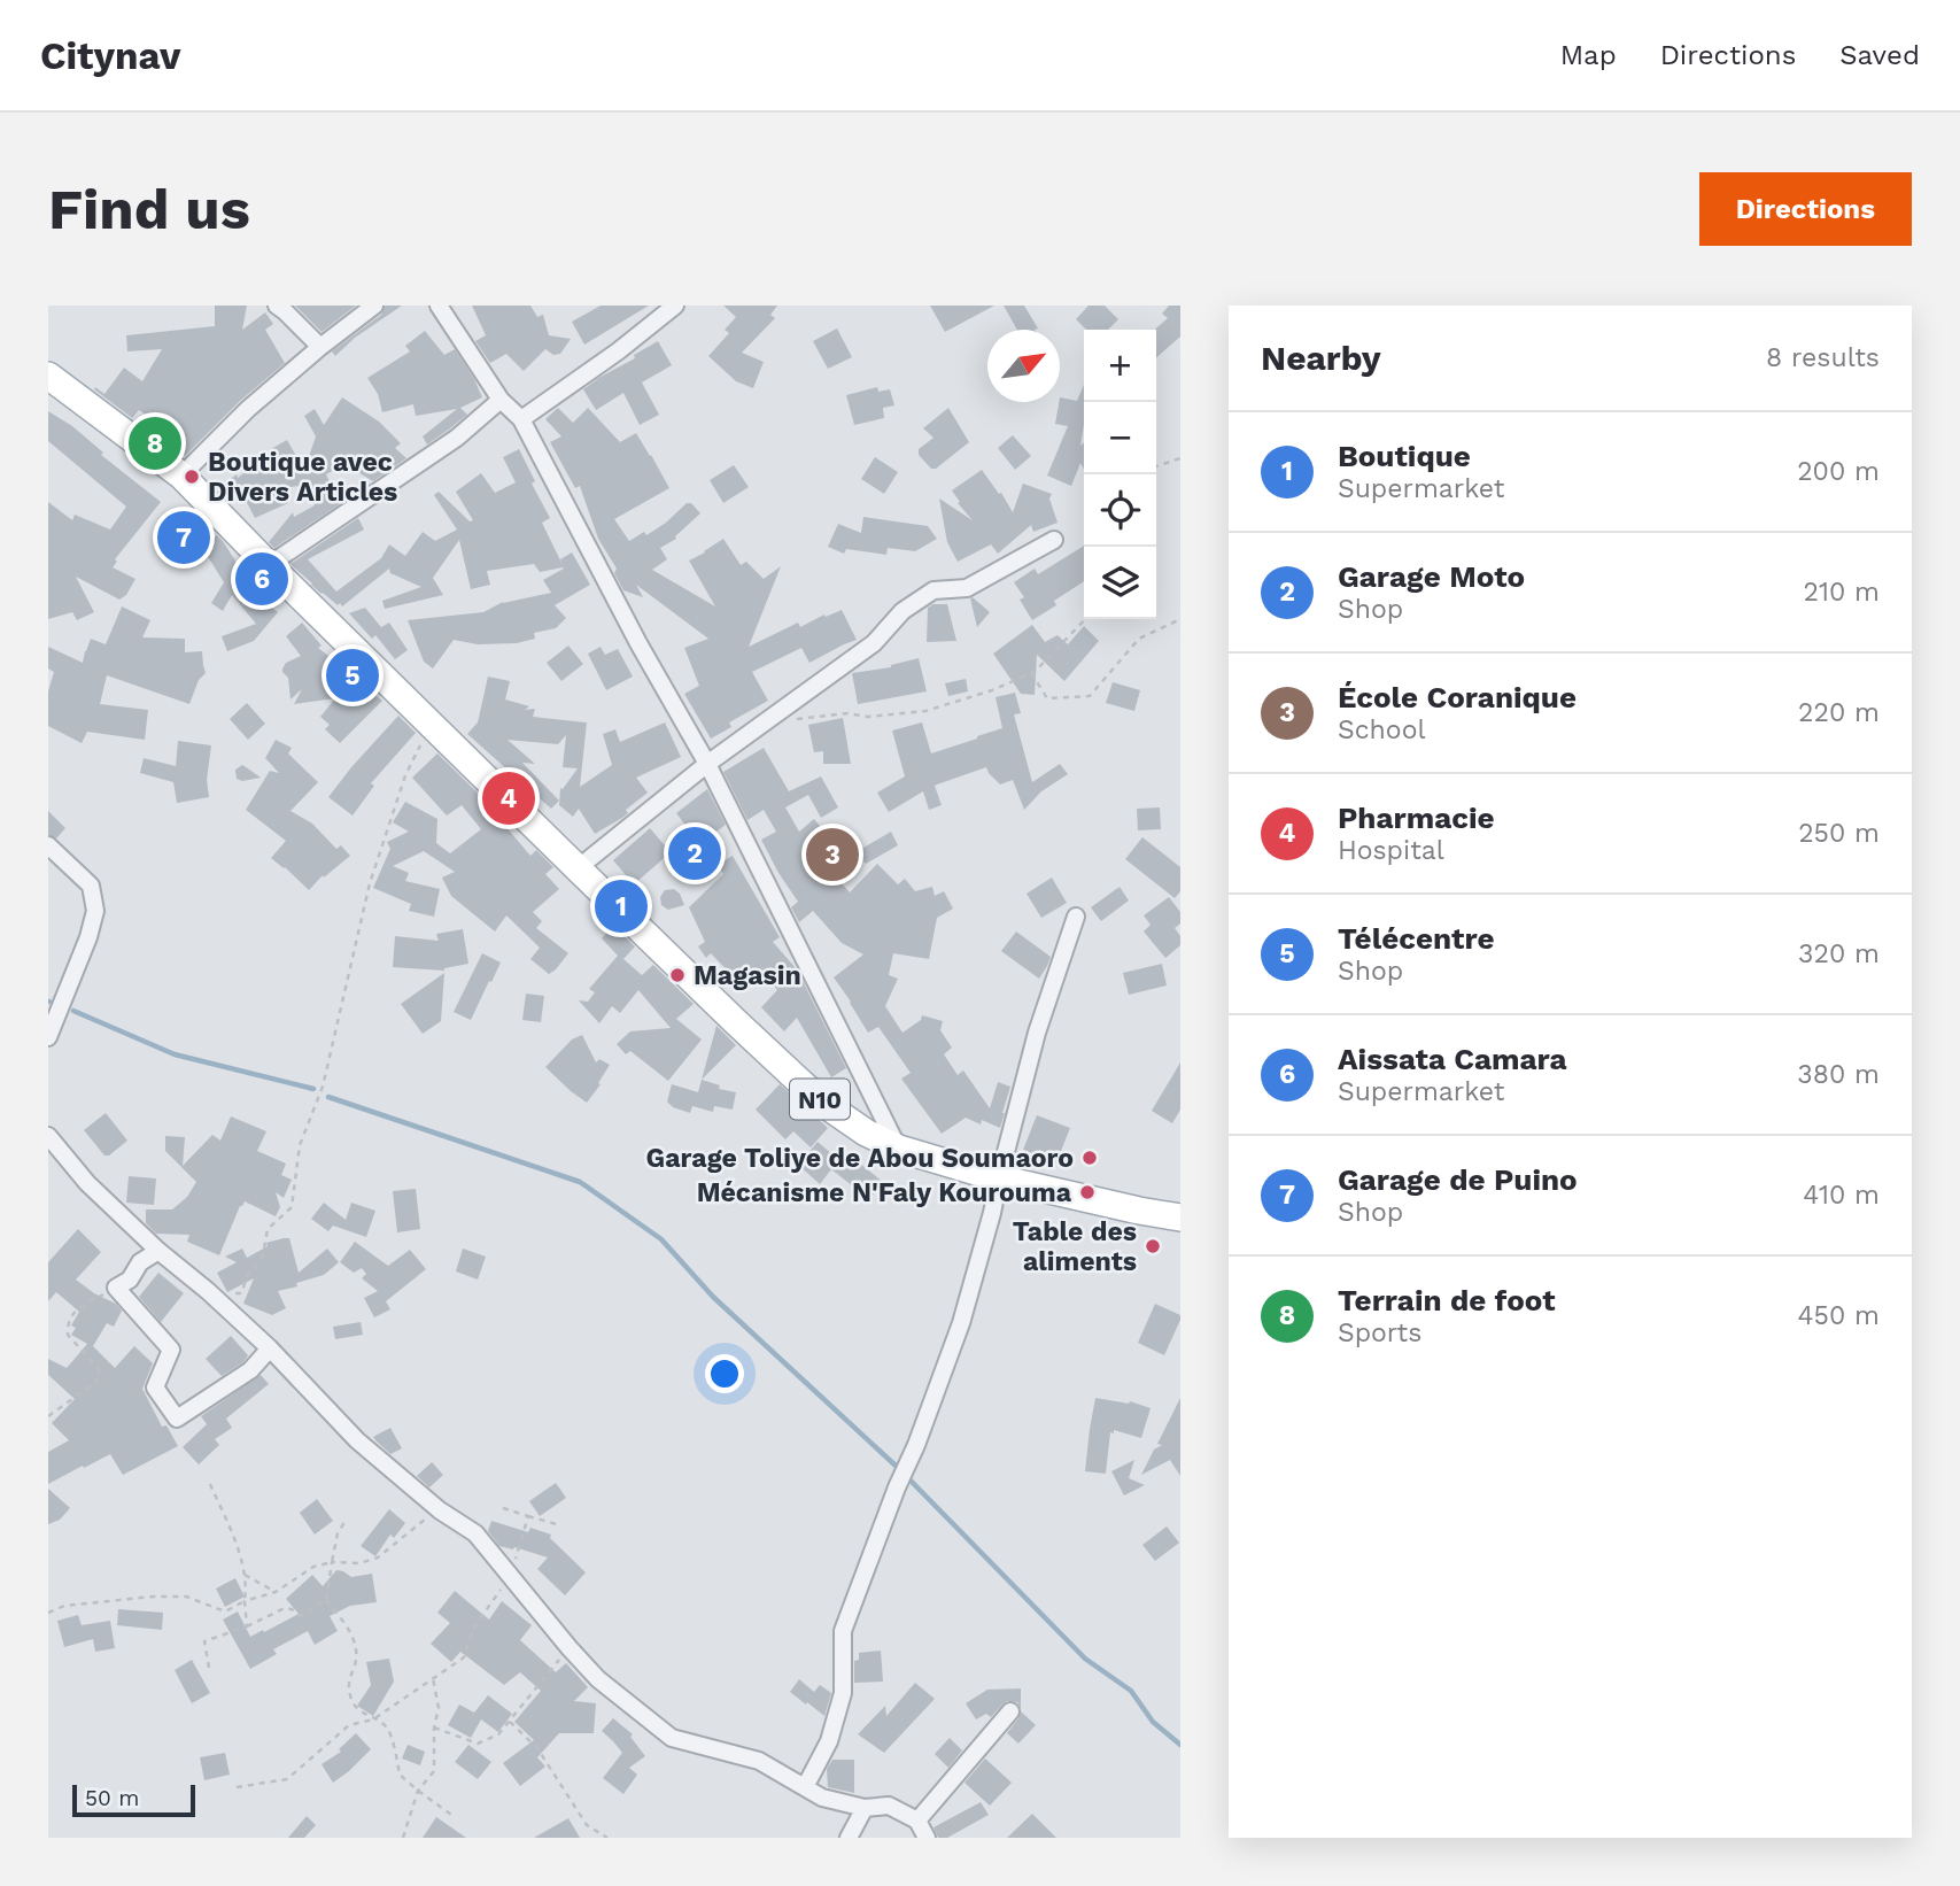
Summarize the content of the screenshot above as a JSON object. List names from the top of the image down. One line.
{"streets":{"main road":["N10"]},"places":["Boutique avec Divers Articles","Magasin","Garage Toliye de Abou Soumaoro","Mécanisme N'Faly Kourouma","Table des aliments"],"scale_bar":"50 m","north":"top right","page":{"header":"Citynav","nav":["Map","Directions","Saved"],"buttons":"Directions","title":"Find us","heading":["Nearby","8 results"],"map_buttons":["+","−"],"list":[{"mark":"1","name":"Boutique","note":"Supermarket","value":"200 m"},{"mark":"2","name":"Garage Moto","note":"Shop","value":"210 m"},{"mark":"3","name":"École Coranique","note":"School","value":"220 m"},{"mark":"4","name":"Pharmacie","note":"Hospital","value":"250 m"},{"mark":"5","name":"Télécentre","note":"Shop","value":"320 m"},{"mark":"6","name":"Aissata Camara","note":"Supermarket","value":"380 m"},{"mark":"7","name":"Garage de Puino","note":"Shop","value":"410 m"},{"mark":"8","name":"Terrain de foot","note":"Sports","value":"450 m"}],"pins":["8","7","6","5","4","2","3","1"],"scale":"50 m"}}
